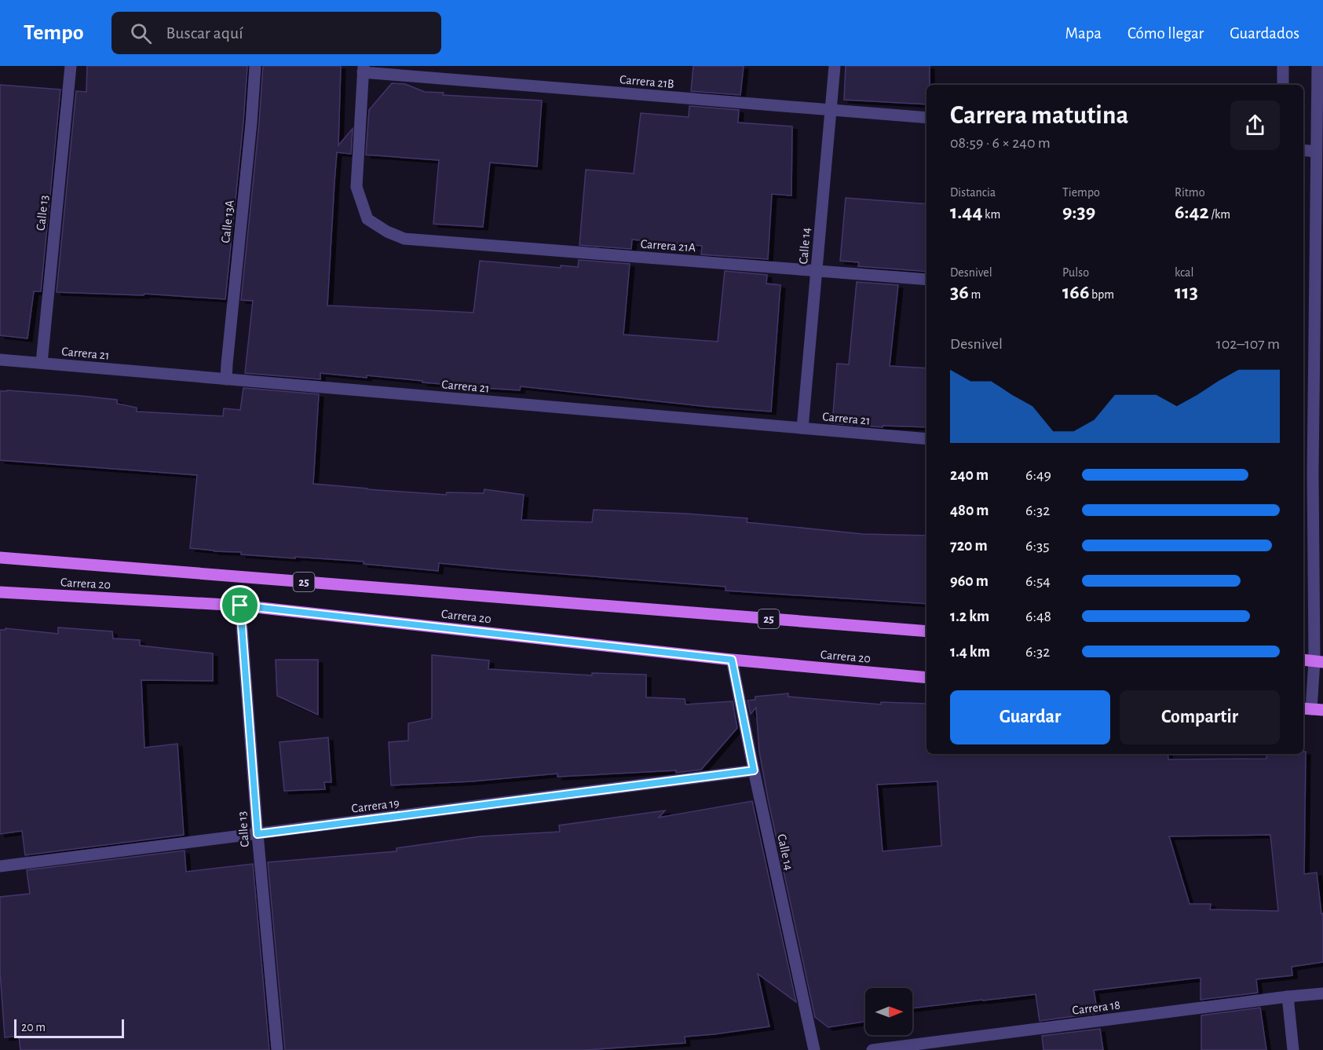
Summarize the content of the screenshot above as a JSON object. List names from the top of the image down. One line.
{"streets":{"main road":["25","Carrera 20"],"street":["Carrera 21B","Calle 13","Calle 13A","Carrera 21A","Calle 14","Carrera 21","Carrera 19","Carrera 18"]},"crossings":[["Carrera 21B","Carrera 21A"],["Carrera 21B","Calle 14"],["Calle 13","Carrera 21"],["Calle 13","Carrera 20"],["Calle 13","Carrera 19"],["Calle 13A","Carrera 21"],["Carrera 21A","Calle 14"],["Calle 14","Carrera 21"],["Calle 14","Carrera 20"],["Calle 14","Carrera 19"]],"scale_bar":"20 m","north":"right","page":{"header":"Tempo","search":"Buscar aquí","nav":["Mapa","Cómo llegar","Guardados"],"heading":["Carrera matutina","08:59 · 6 × 240 m"],"stats":[["Distancia","1.44 km"],["Tiempo","9:39"],["Ritmo","6:42 /km"],["Desnivel","36 m"],["Pulso","166 bpm"],["kcal","113"]],"chart":["Desnivel","102–107 m"],"list":[{"name":"240 m","note":"6:49"},{"name":"480 m","note":"6:32"},{"name":"720 m","note":"6:35"},{"name":"960 m","note":"6:54"},{"name":"1.2 km","note":"6:48"},{"name":"1.4 km","note":"6:32"}],"buttons":["Guardar","Compartir"],"scale":"20 m"}}
